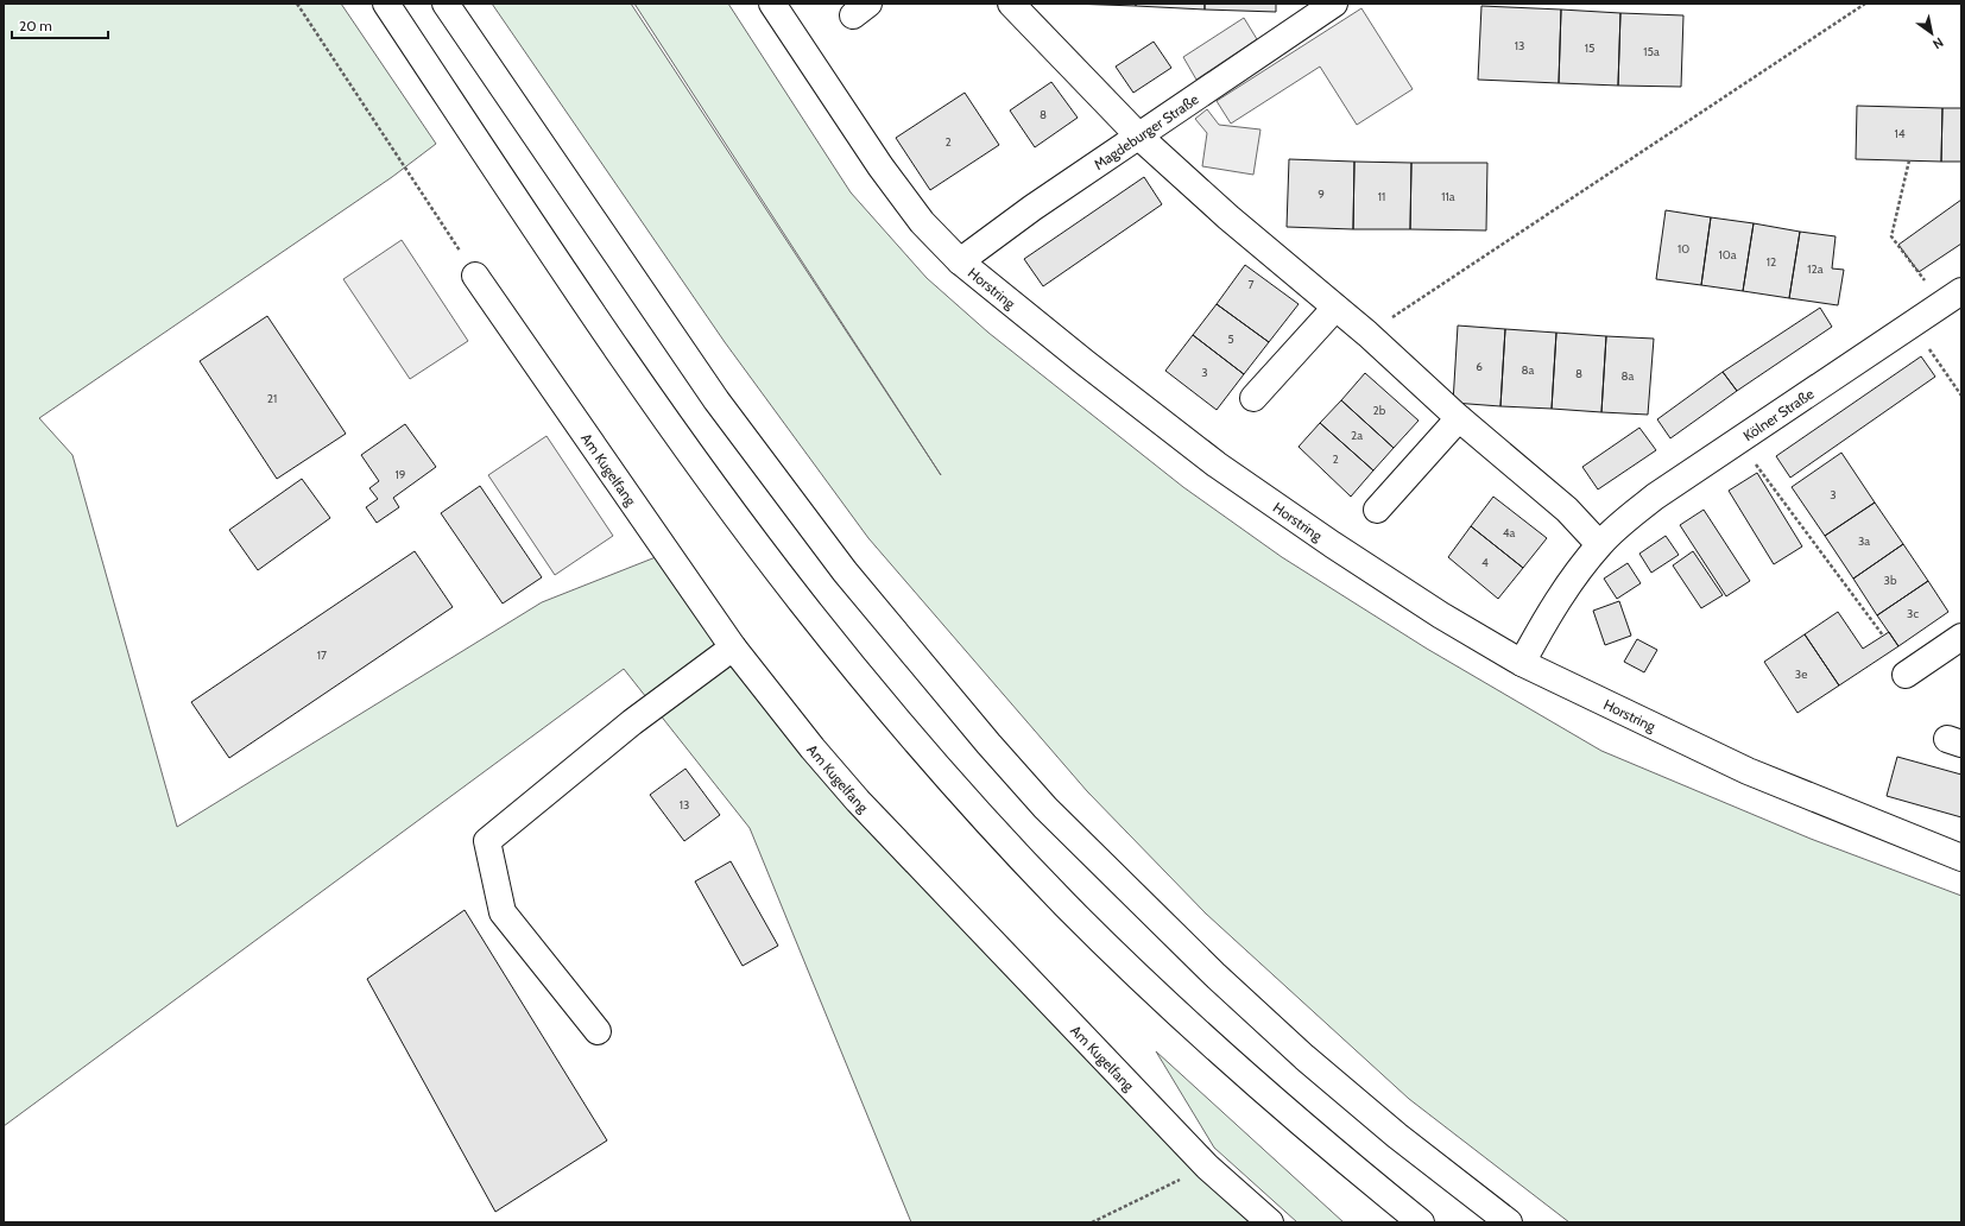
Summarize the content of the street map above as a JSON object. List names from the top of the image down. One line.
{"streets":{"main road":["Magdeburger Straße","Horstring","Kölner Straße","Am Kugelfang"]},"crossings":[["Magdeburger Straße","Horstring"],["Horstring","Kölner Straße"]],"house_numbers":["13","15","15a","8","14","2","9","11","11a","10","10a","12","12a","7","5","6","8a","3","8","8a","21","2b","2a","2","19","3","4a","3a","4","3b","3c","17","3e","13"],"scale_bar":"20 m","north":"bottom right"}
